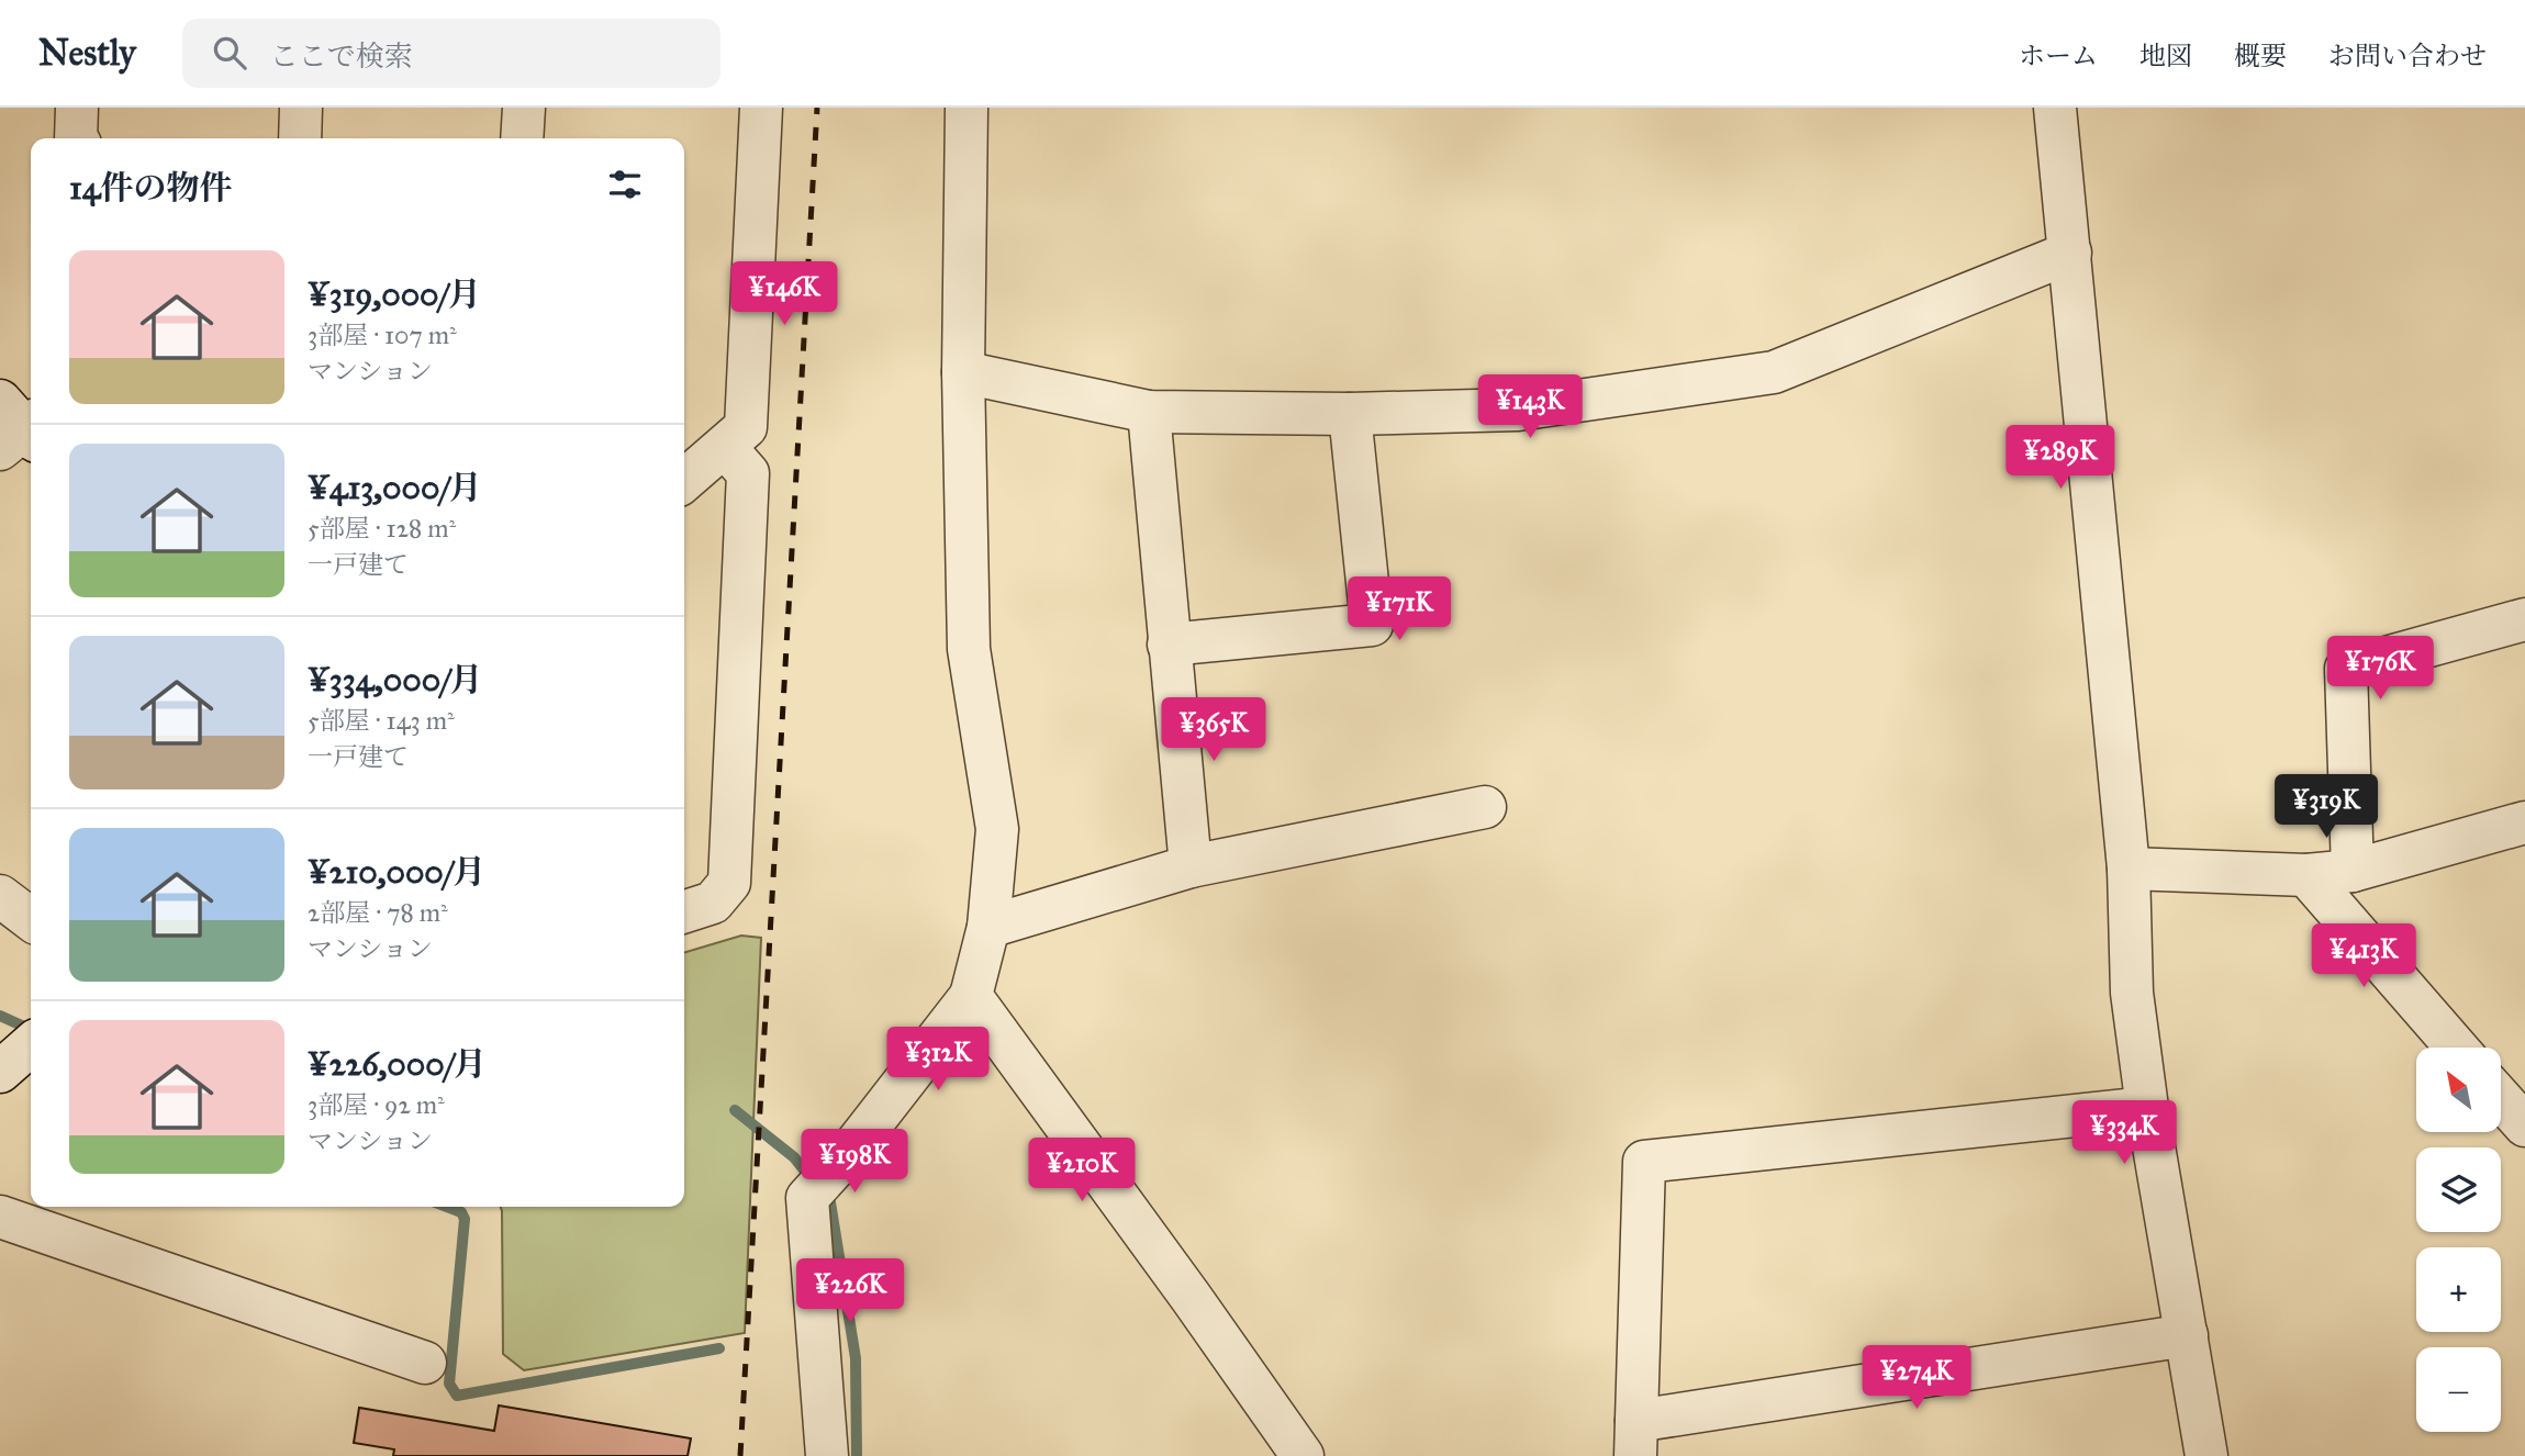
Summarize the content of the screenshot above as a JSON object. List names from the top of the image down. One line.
{"north":"top left","page":{"header":"Nestly","search":"ここで検索","nav":["ホーム","地図","概要","お問い合わせ"],"heading":"14件の物件","list":[{"name":"¥319,000/月","note":"3部屋 · 107 m² · マンション"},{"name":"¥413,000/月","note":"5部屋 · 128 m² · 一戸建て"},{"name":"¥334,000/月","note":"5部屋 · 143 m² · 一戸建て"},{"name":"¥210,000/月","note":"2部屋 · 78 m² · マンション"},{"name":"¥226,000/月","note":"3部屋 · 92 m² · マンション"}],"price":["¥146K","¥143K","¥289K","¥171K","¥176K","¥365K","¥319K","¥413K","¥312K","¥334K","¥198K","¥210K","¥226K","¥274K"],"map_buttons":["+","−"]}}
